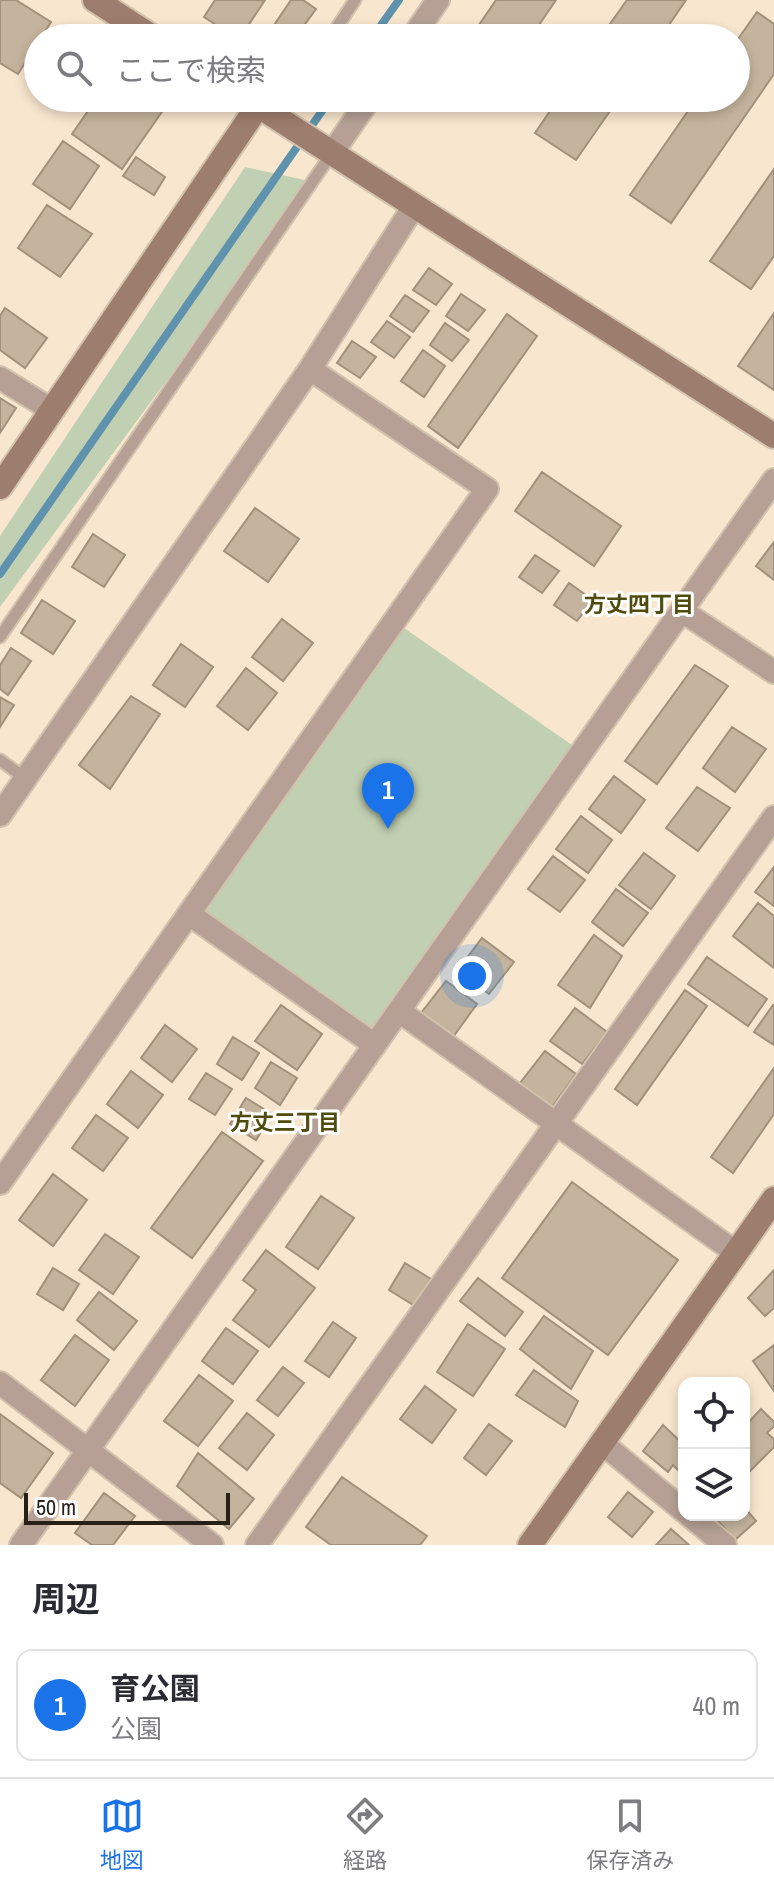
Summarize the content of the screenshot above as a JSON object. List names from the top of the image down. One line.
{"districts":["方丈四丁目","方丈三丁目"],"scale_bar":"50 m","page":{"search":"ここで検索","pins":"1","scale":"50 m","heading":"周辺","list":[{"mark":"1","name":"育公園","note":"公園","value":"40 m"}],"nav":["地図","経路","保存済み"]}}
